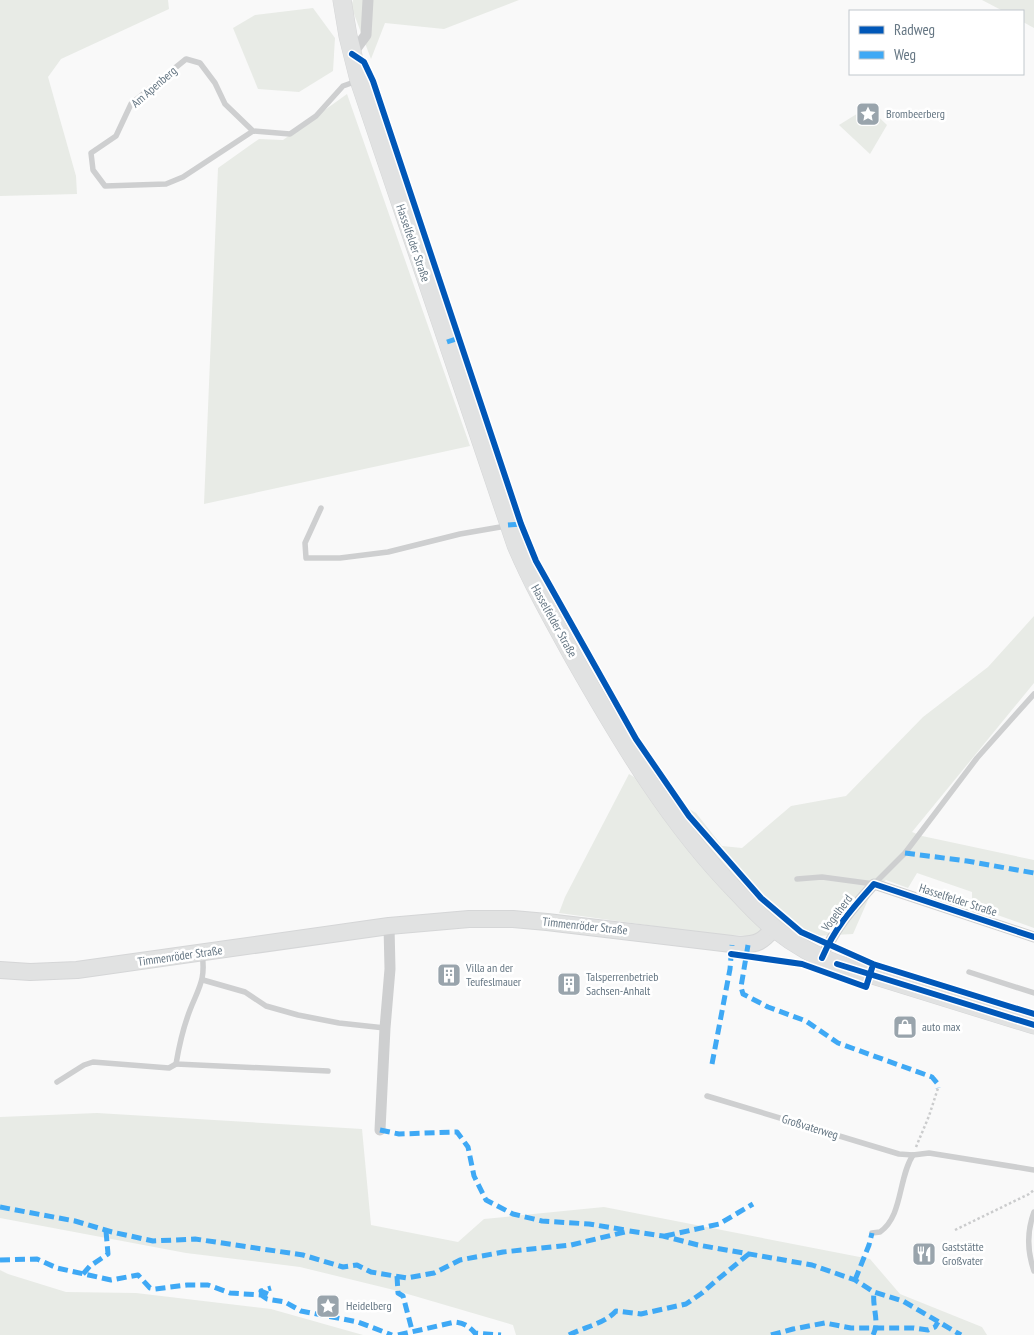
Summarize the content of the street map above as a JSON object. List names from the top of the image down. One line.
{"streets":{"main road":["Hasselfelder Straße","Timmenröder Straße"],"street":["Vogelherd"],"lane":["Am Apenberg","Großvaterweg"]},"crossings":[["Hasselfelder Straße","Vogelherd"],["Hasselfelder Straße","Timmenröder Straße"]],"places":{"place":["Brombeerberg","Heidelberg"],"building":["Villa an der Teufeslmauer","Talsperrenbetrieb Sachsen-Anhalt"],"shop":["auto max"],"restaurant":["Gaststätte Großvater"]},"legend":["Radweg","Weg"]}
